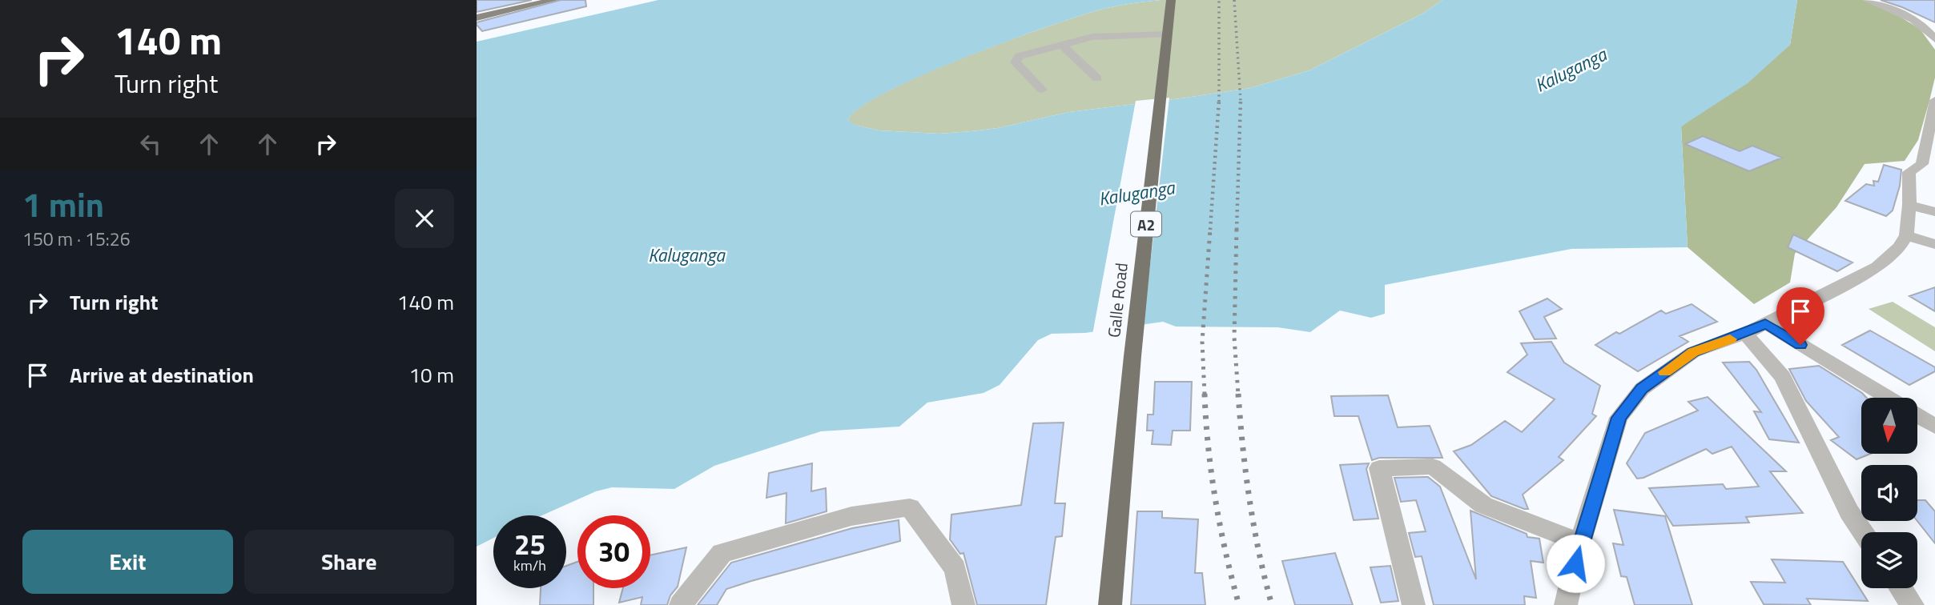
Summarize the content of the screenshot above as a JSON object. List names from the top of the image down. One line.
{"streets":{"highway":["A2","Galle Road"]},"water":["Kaluganga"],"north":"bottom","page":{"turn":["140 m","Turn right"],"heading":["1 min","150 m · 15:26"],"list":[{"name":"Turn right","value":"140 m"},{"name":"Arrive at destination","value":"10 m"}],"speed":"25 km/h","limit":"30","buttons":["Exit","Share"]}}
